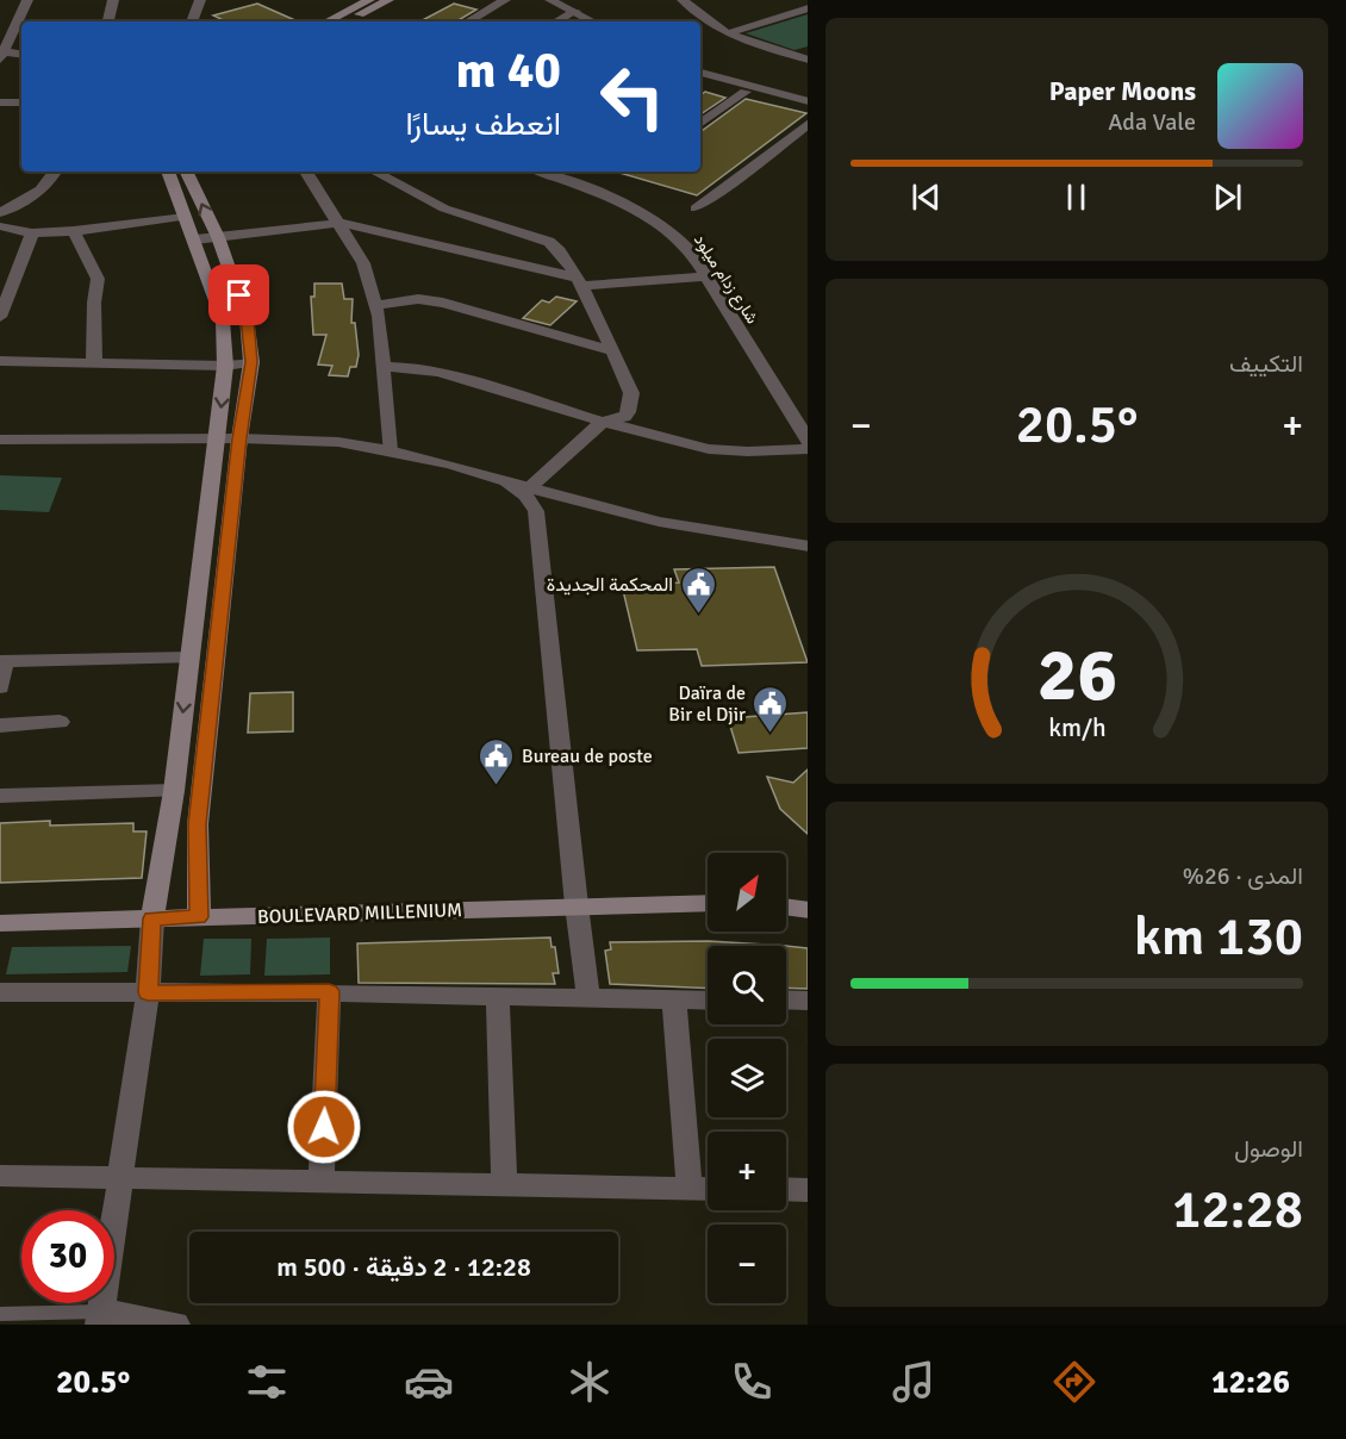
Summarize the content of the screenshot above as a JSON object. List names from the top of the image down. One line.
{"streets":{"main road":["BOULEVARD MILLENIUM"],"street":["شارع زدام ميلود"]},"places":{"public building":["المحكمة الجديدة","Daïra de Bir el Djir","Bureau de poste"]},"north":"top right","page":{"turn":["40 m","انعطف يسارًا"],"song":["Paper Moons","Ada Vale"],"tile":["التكييف",["المدى · 26%","130 km"],["الوصول","12:28"]],"heat":["−","20.5°","+"],"map_buttons":["+","−"],"limit":"30","trip":"12:28 · 2 دقيقة · 500 m","tabs":["12:26","20.5°"],"gauge":["26","km/h"]}}
